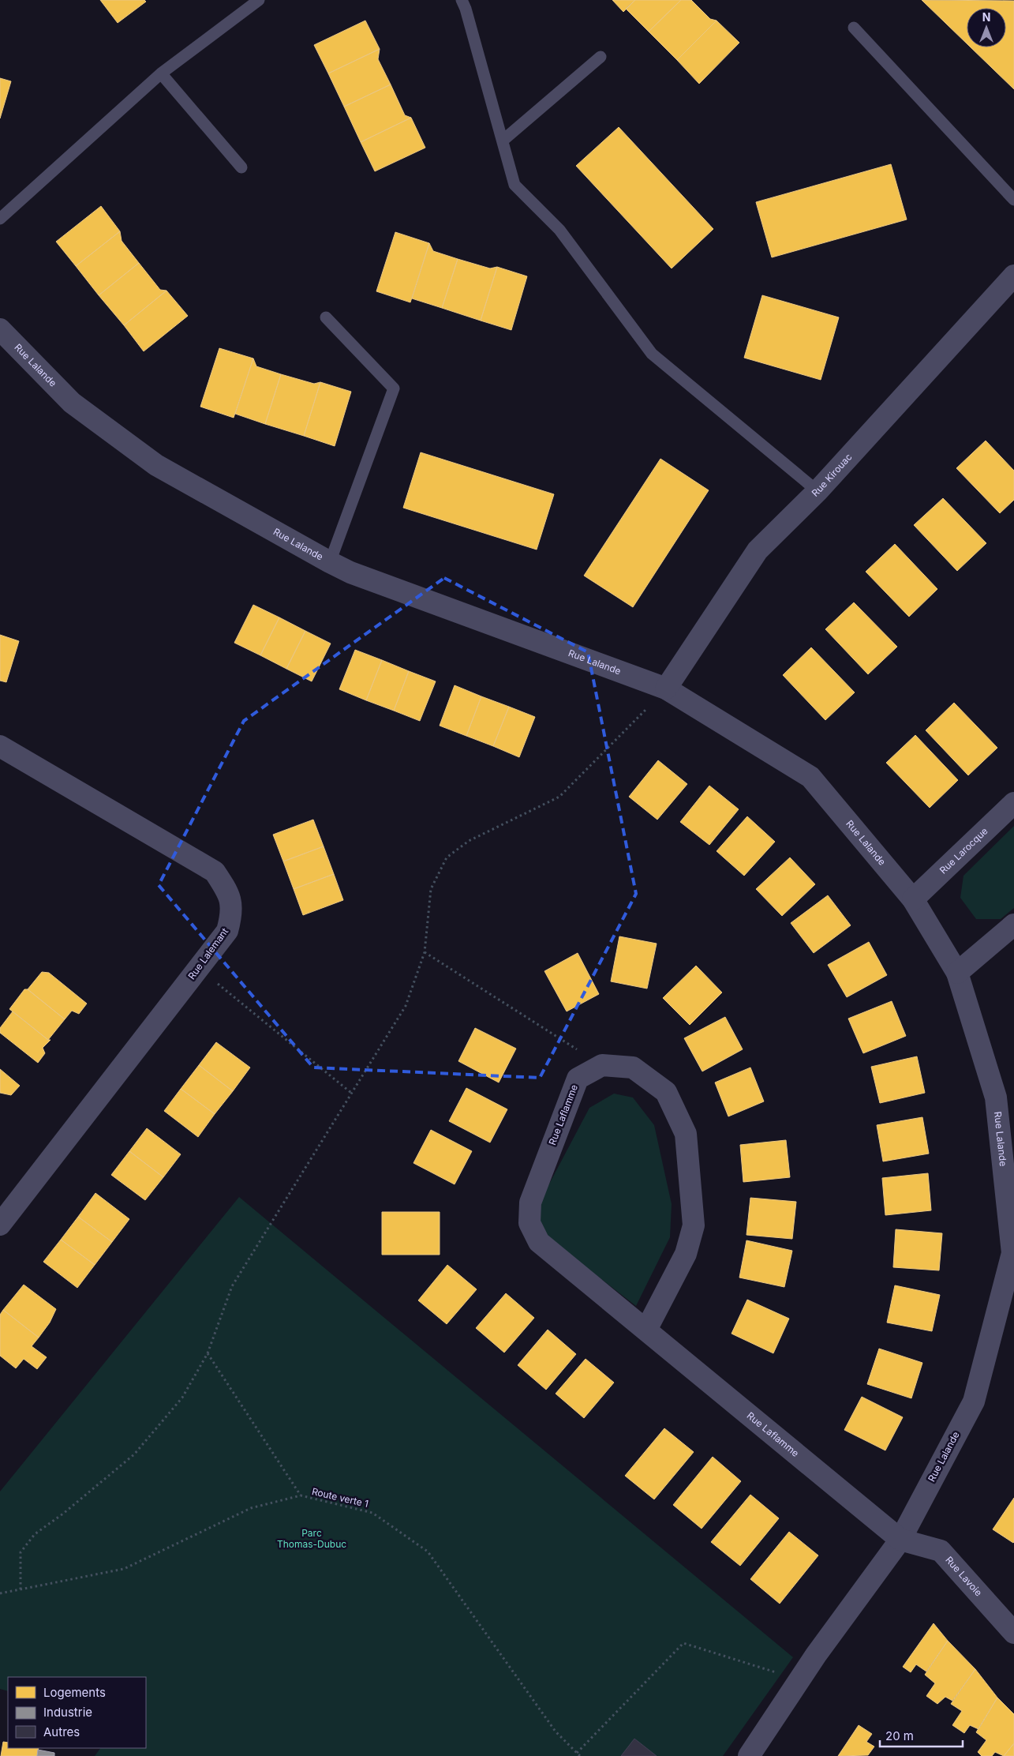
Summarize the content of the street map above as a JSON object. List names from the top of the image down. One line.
{"streets":{"street":["Rue Lalande","Rue Kirouac","Rue Larocque","Rue Lalemant","Rue Laflamme","Rue Lavoie"],"path":["Route verte 1"]},"crossings":[["Rue Lalande","Rue Kirouac"],["Rue Lalande","Rue Larocque"],["Rue Lalande","Rue Laflamme"],["Rue Lalande","Rue Lavoie"],["Rue Laflamme","Rue Lavoie"]],"parks":["Parc Thomas-Dubuc"],"legend":["Logements","Industrie","Autres"],"scale_bar":"20 m","north":"top"}
